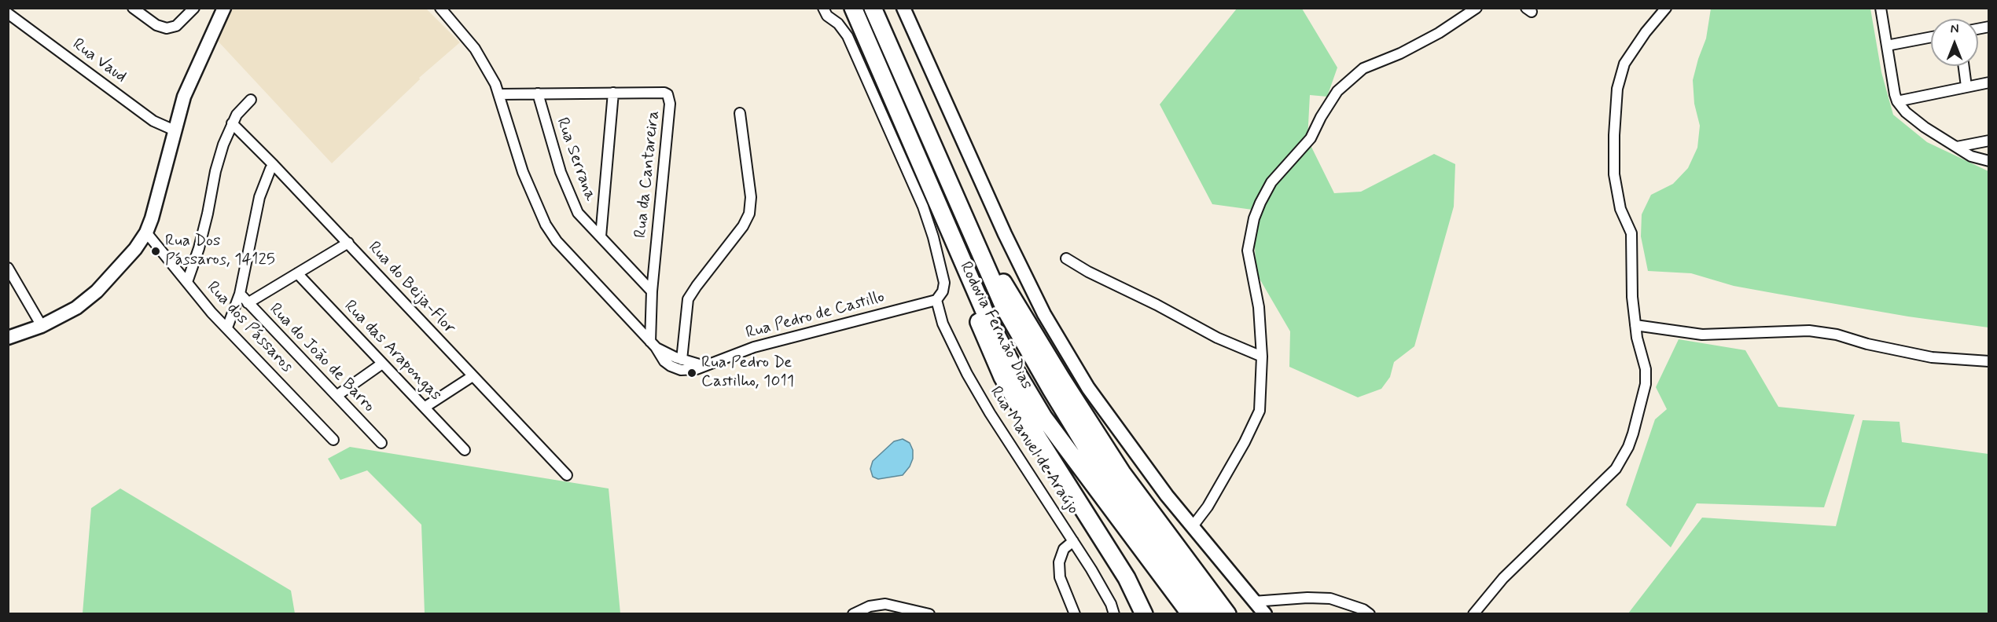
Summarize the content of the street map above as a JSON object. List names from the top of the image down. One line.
{"streets":{"highway":["Rodovia Fernão Dias"],"street":["Rua Vaud","Rua Serrana","Rua da Cantareira","Rua do Beija-Flor","Rua Pedro de Castillo","Rua dos Pássaros","Rua das Arapongas","Rua do João de Barro","Rua Manuel de Araújo"]},"crossings":[["Rua Serrana","Rua da Cantareira"],["Rua da Cantareira","Rua Pedro de Castillo"],["Rua Pedro de Castillo","Rua Manuel de Araújo"]],"places":["Rua Dos Pássaros, 14125","Rua Pedro De Castilho, 1011"],"north":"top"}
